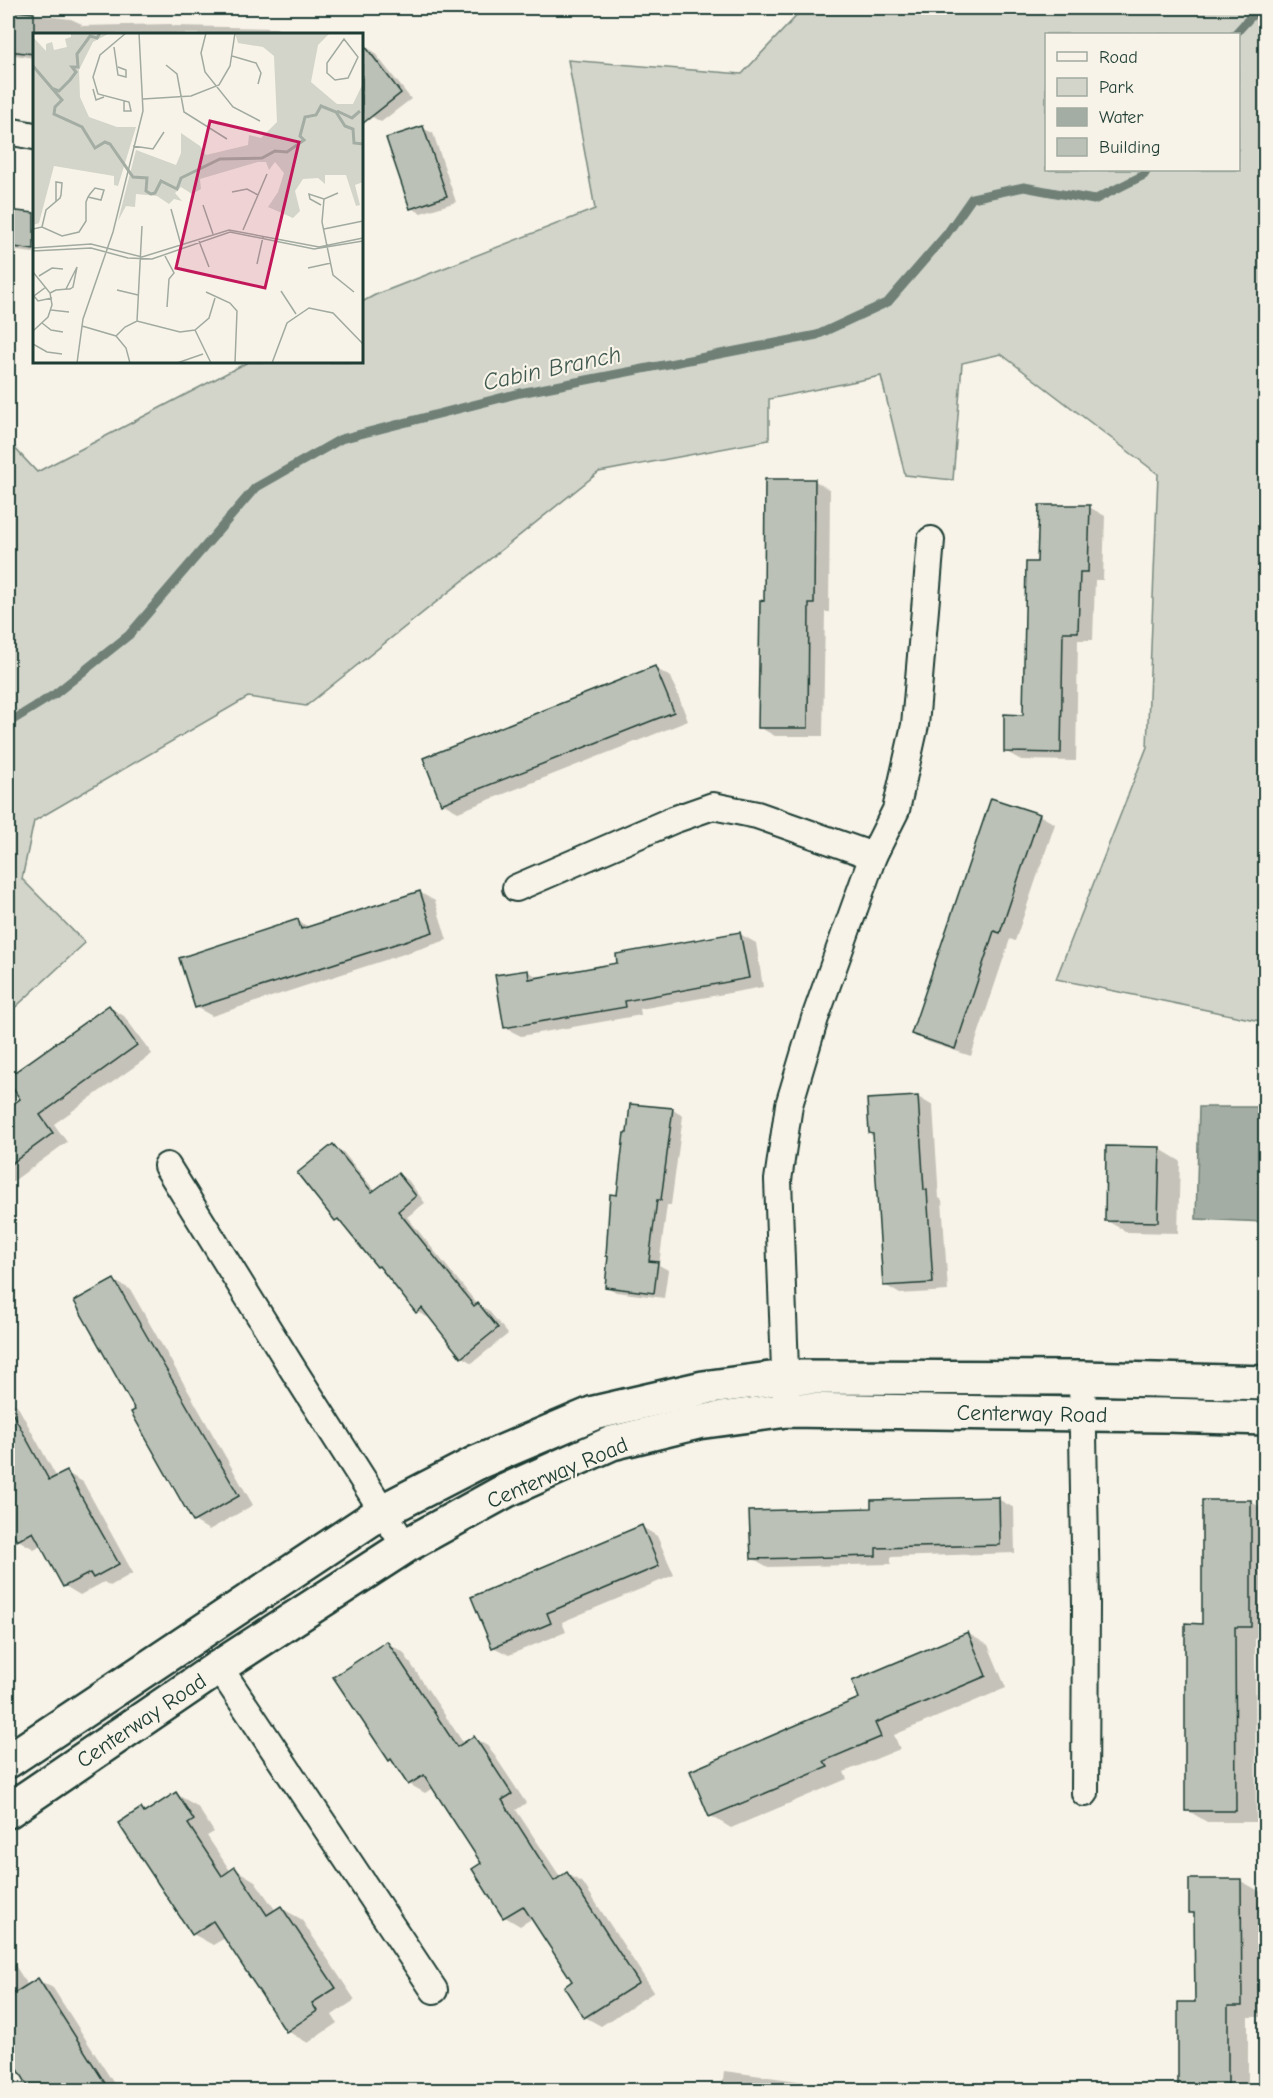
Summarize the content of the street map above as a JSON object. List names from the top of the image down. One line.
{"streets":{"street":["Centerway Road"]},"water":["Cabin Branch"],"legend":["Road","Park","Water","Building"]}
